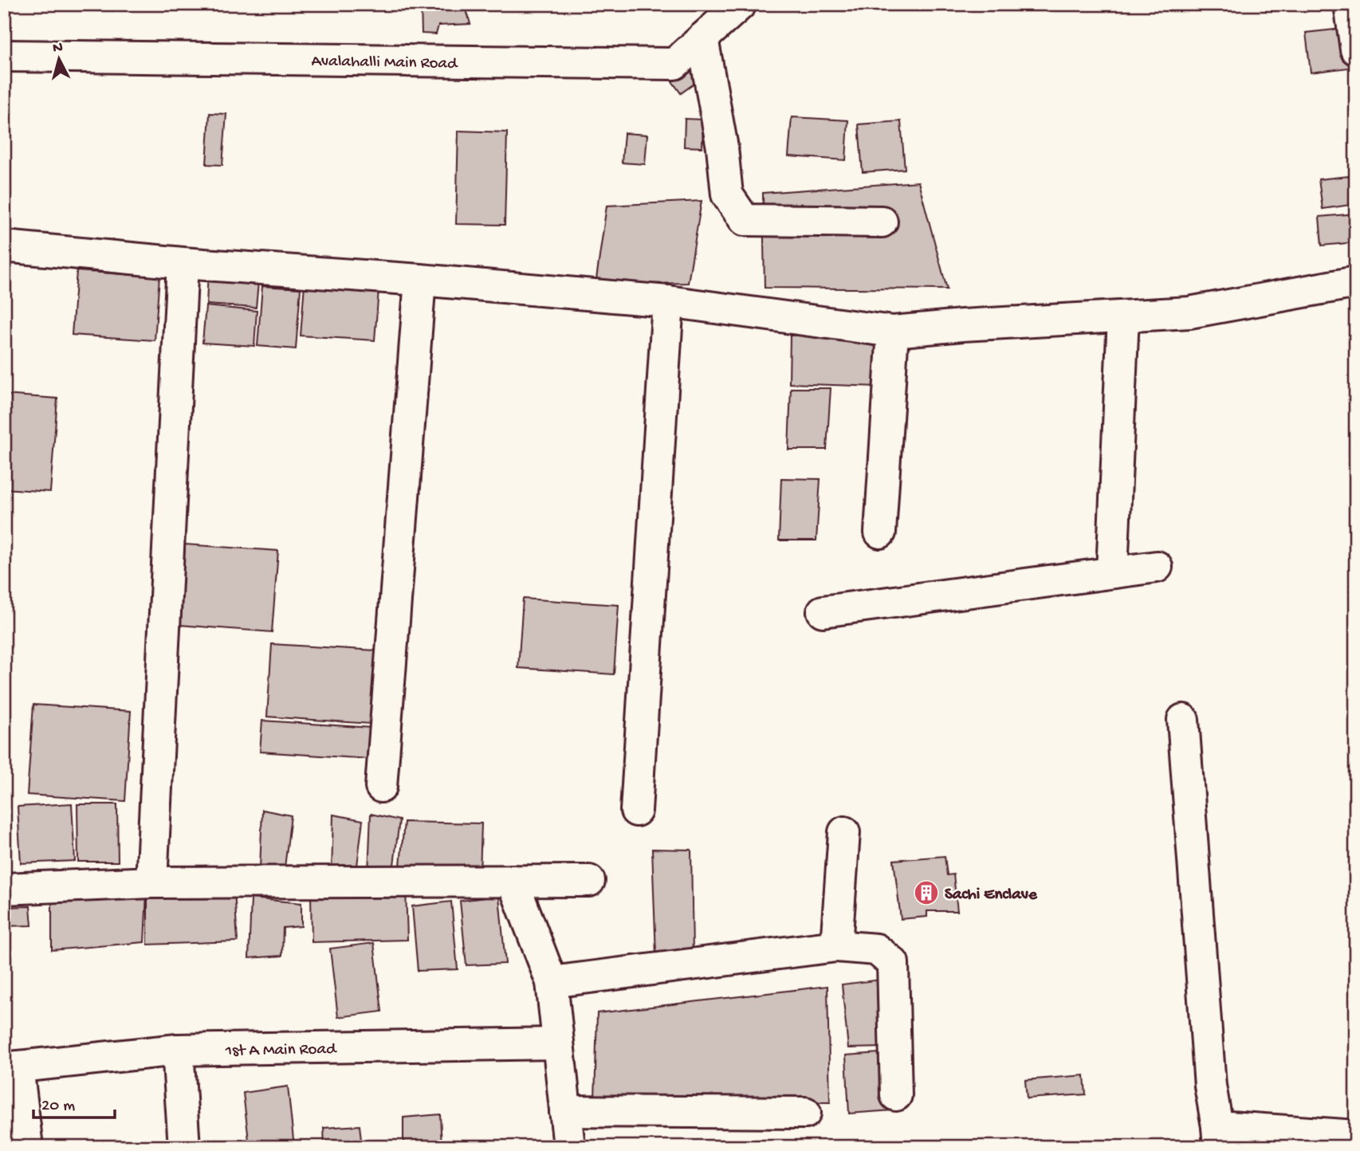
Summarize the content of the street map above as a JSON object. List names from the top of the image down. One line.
{"streets":{"street":["Avalahalli Main Road","1st A Main Road"]},"places":{"building":["Sachi Enclave"]},"scale_bar":"20 m","north":"top"}
